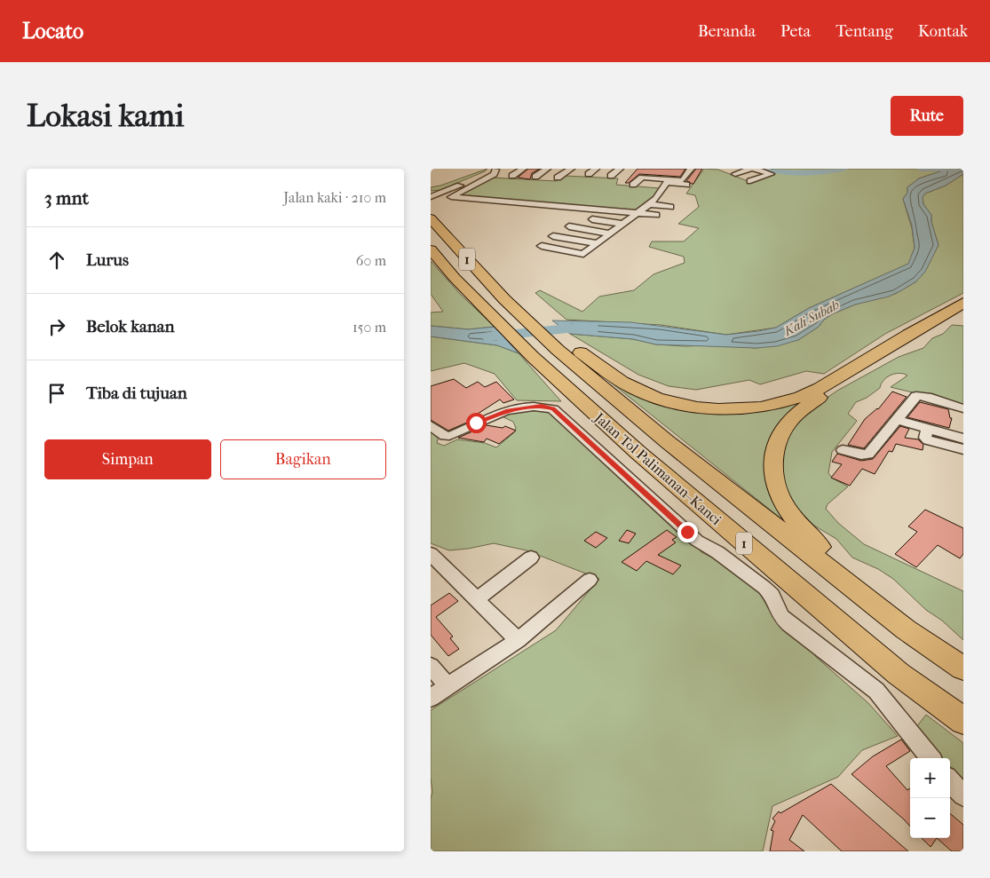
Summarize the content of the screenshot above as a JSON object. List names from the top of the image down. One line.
{"streets":{"highway":["1","Jalan Tol Palimanan–Kanci"]},"water":["Kali Subah"],"page":{"header":"Locato","nav":["Beranda","Peta","Tentang","Kontak"],"buttons":["Rute",["Simpan","Bagikan"]],"title":"Lokasi kami","heading":["3 mnt","Jalan kaki · 210 m"],"list":[["Lurus","60 m"],["Belok kanan","150 m"],"Tiba di tujuan"],"map_buttons":["+","−"]}}
